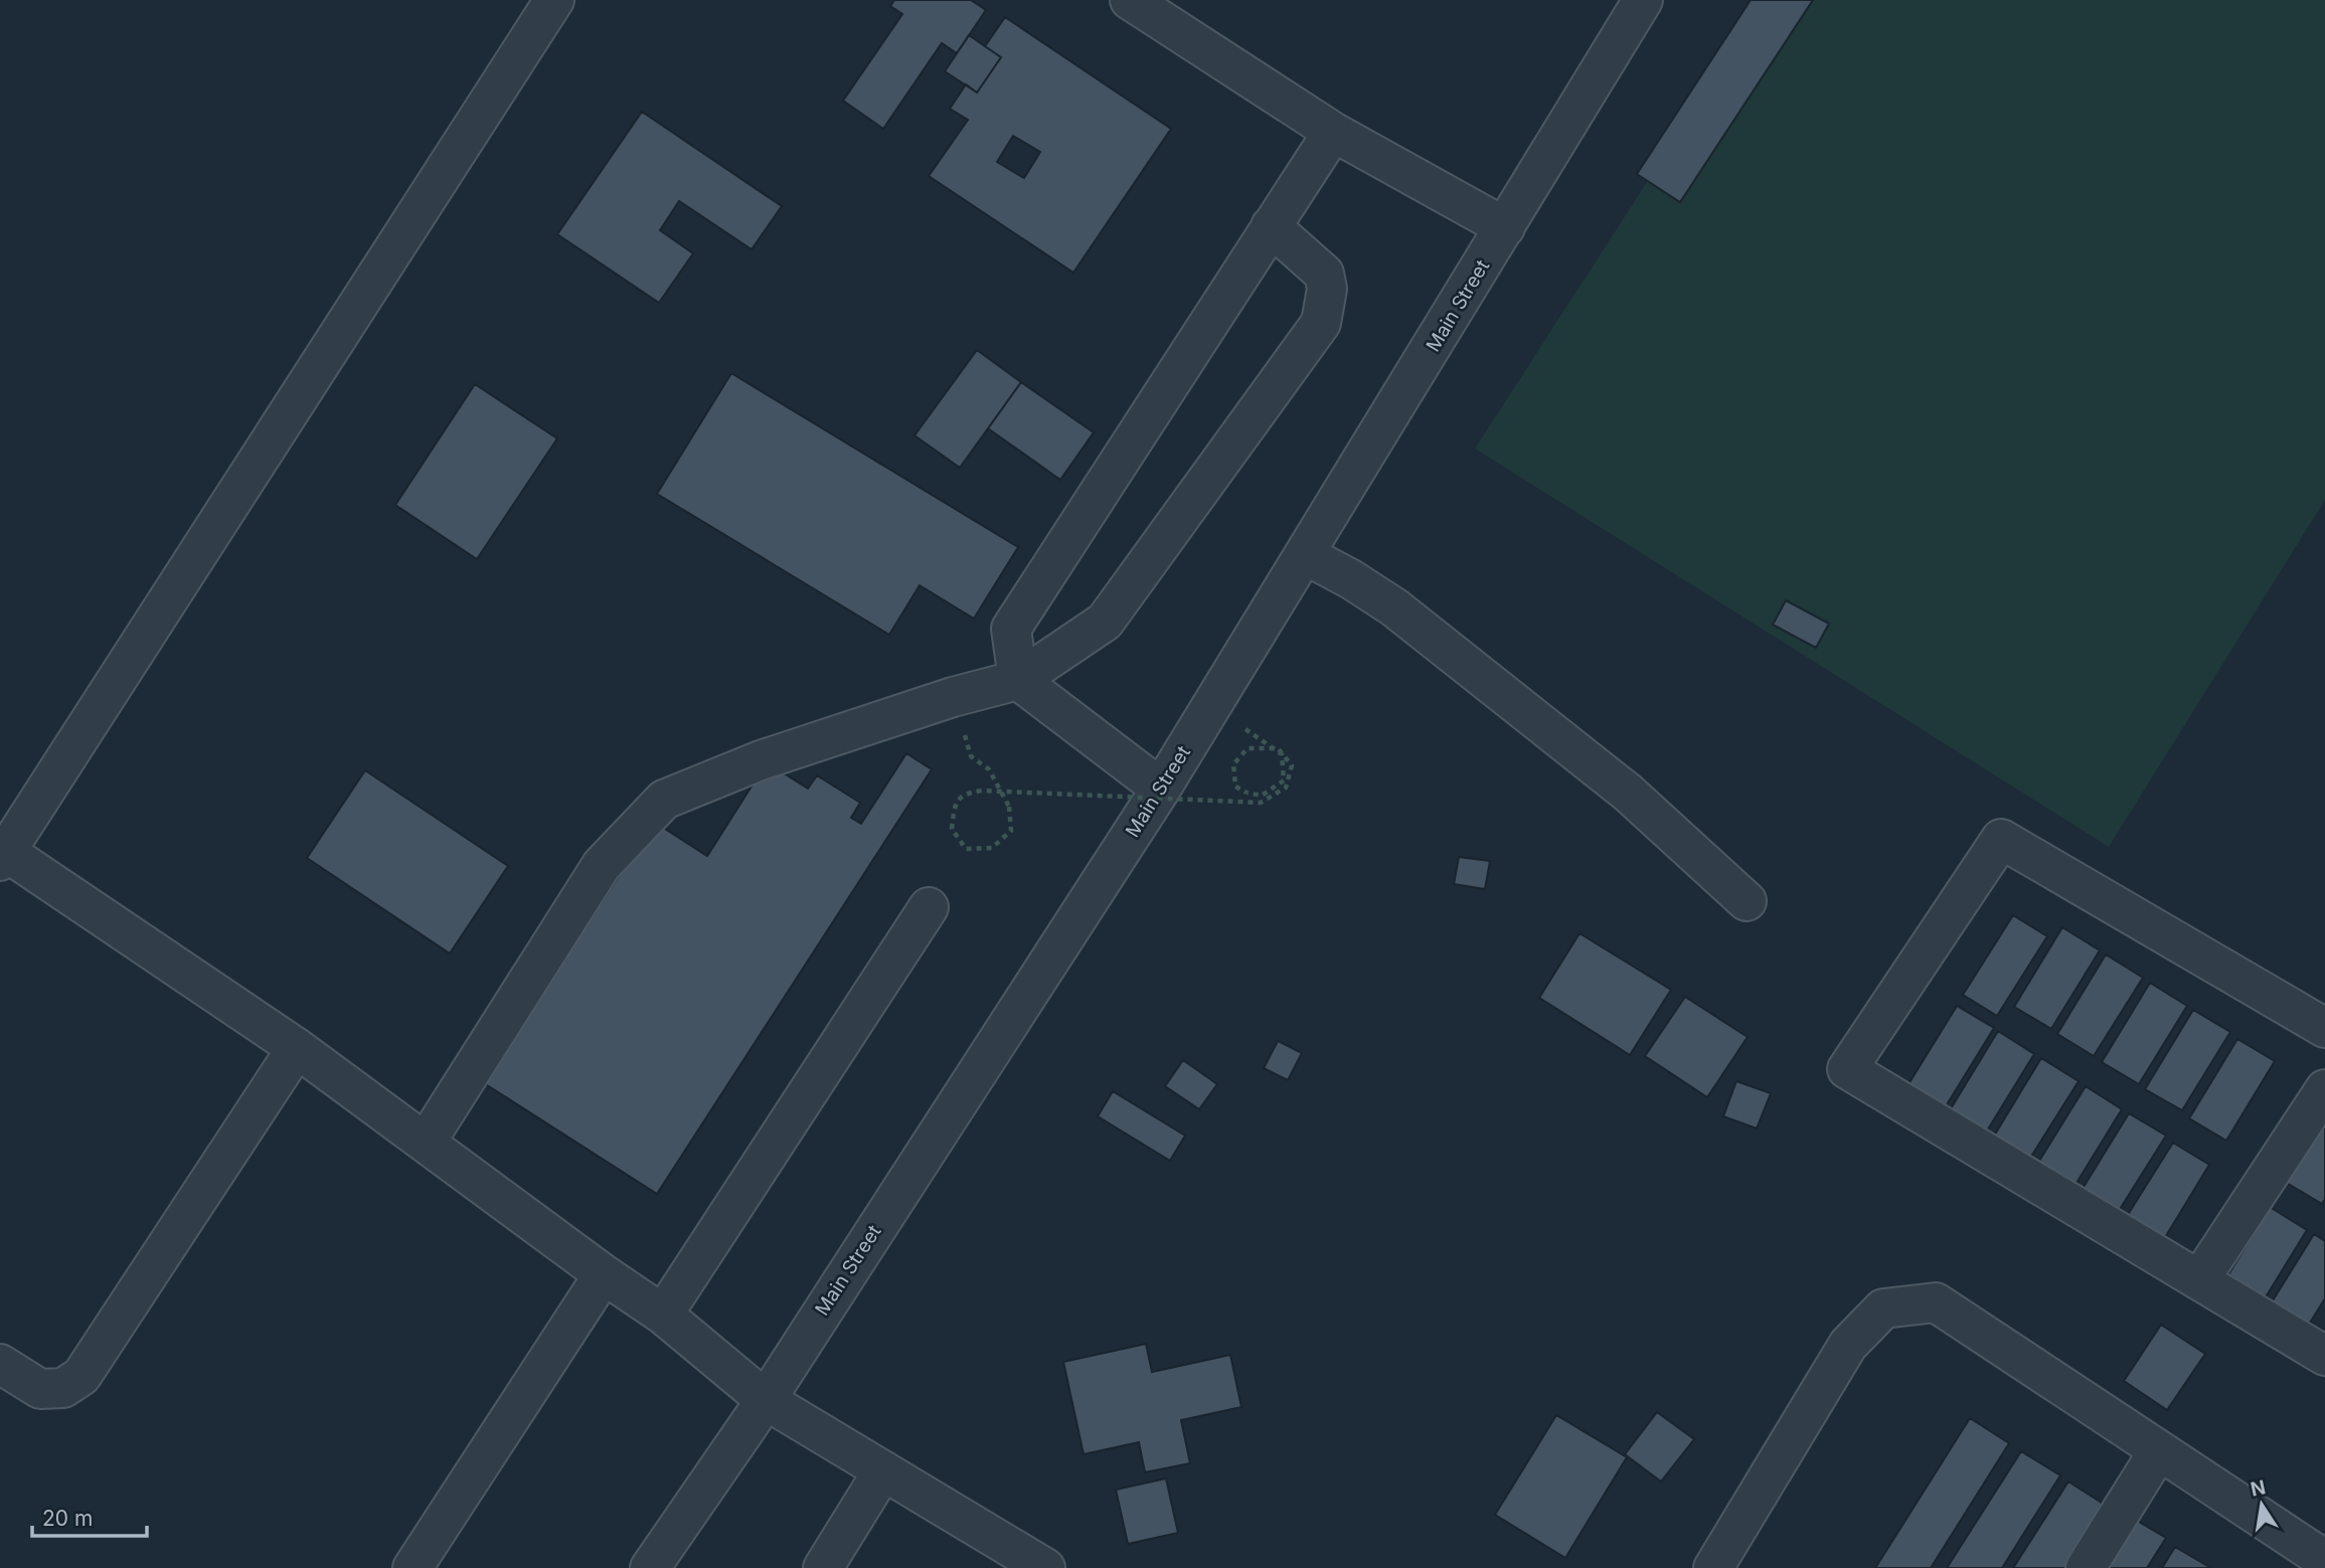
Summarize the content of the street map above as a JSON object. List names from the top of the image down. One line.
{"streets":{"street":["Main Street"]},"scale_bar":"20 m","north":"top"}
